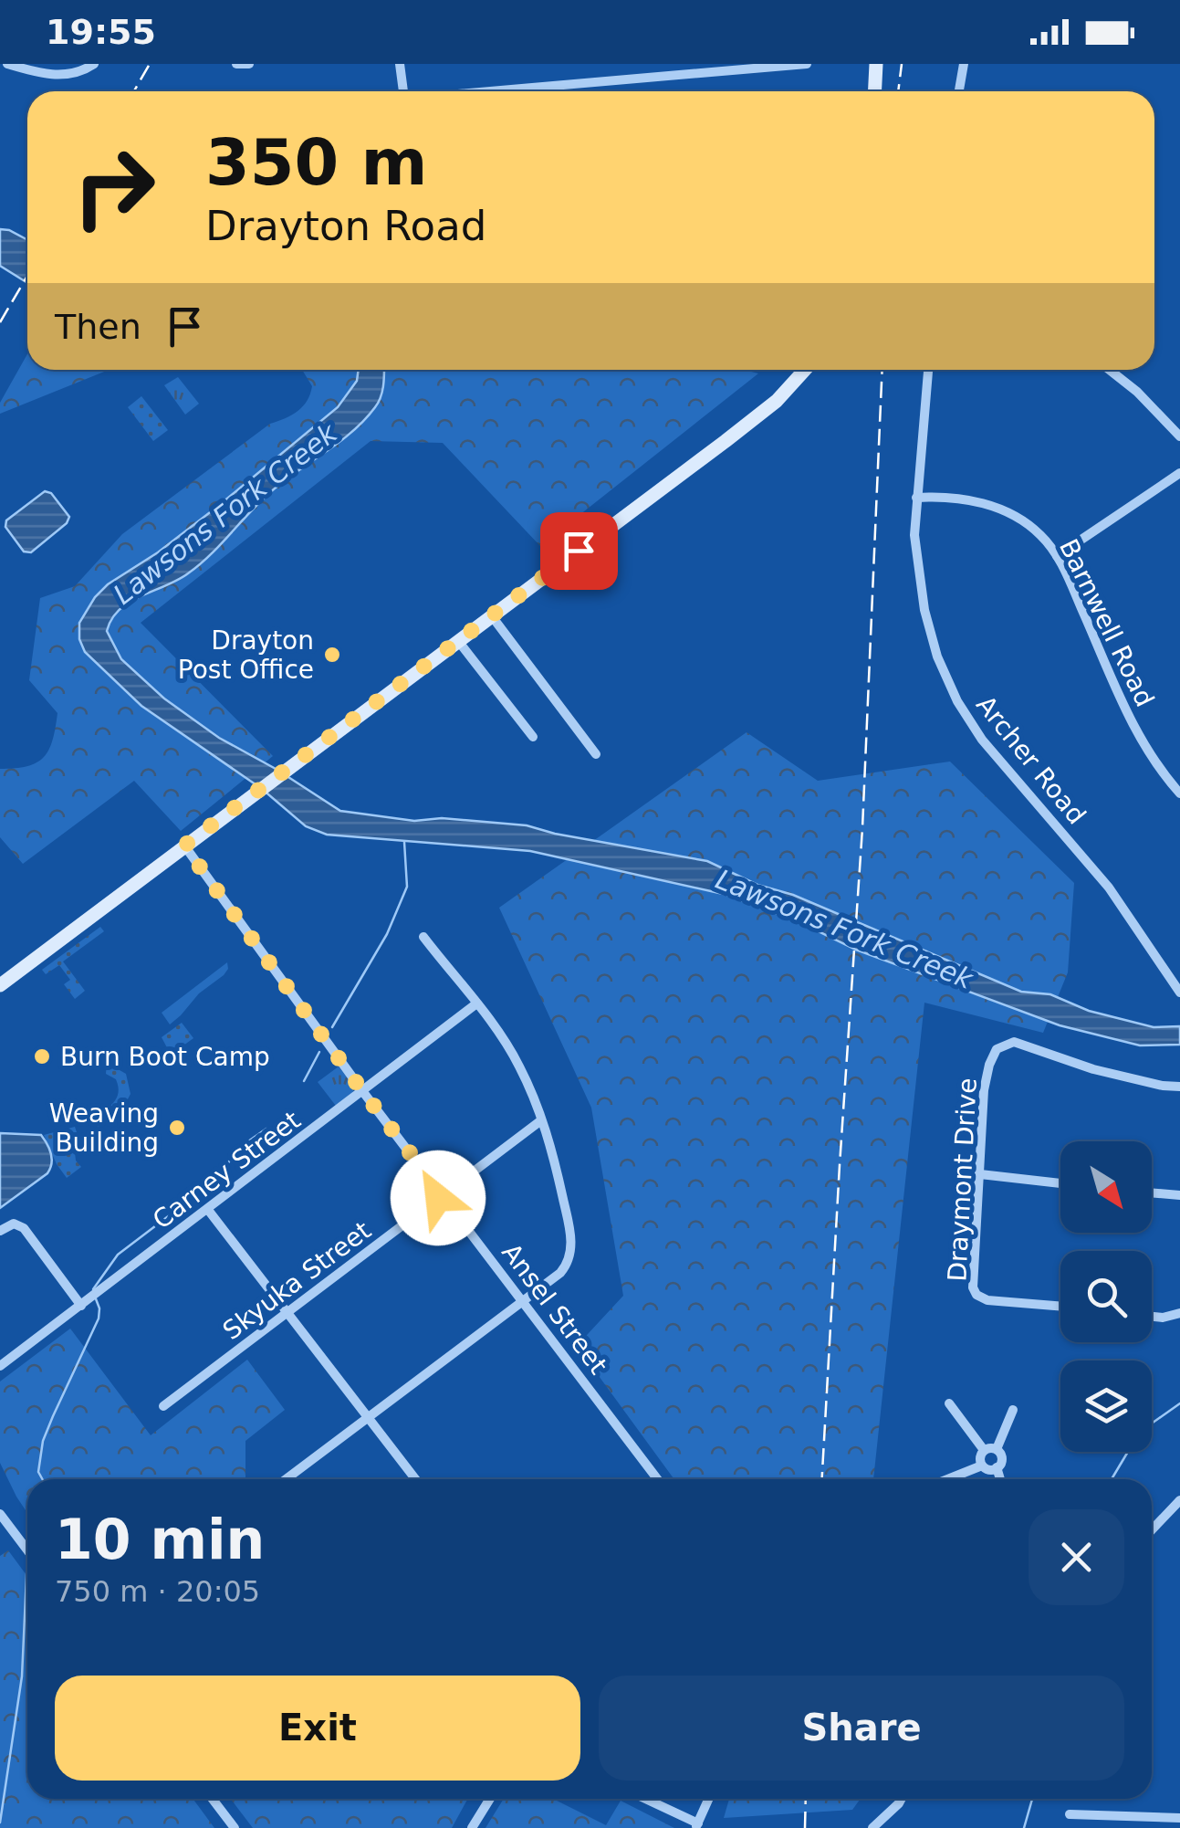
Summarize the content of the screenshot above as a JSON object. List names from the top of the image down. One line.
{"streets":{"street":["Barnwell Road","Archer Road","Carney Street","Draymont Drive","Skyuka Street","Ansel Street"]},"crossings":[["Barnwell Road","Archer Road"],["Carney Street","Ansel Street"],["Skyuka Street","Ansel Street"]],"water":["Lawsons Fork Creek"],"places":["Drayton Post Office","Burn Boot Camp","Weaving Building"],"north":"bottom right","page":{"status":"19:55","turn":["350 m","Drayton Road"],"then":"Then","heading":["10 min","750 m · 20:05"],"buttons":["Exit","Share"]}}
